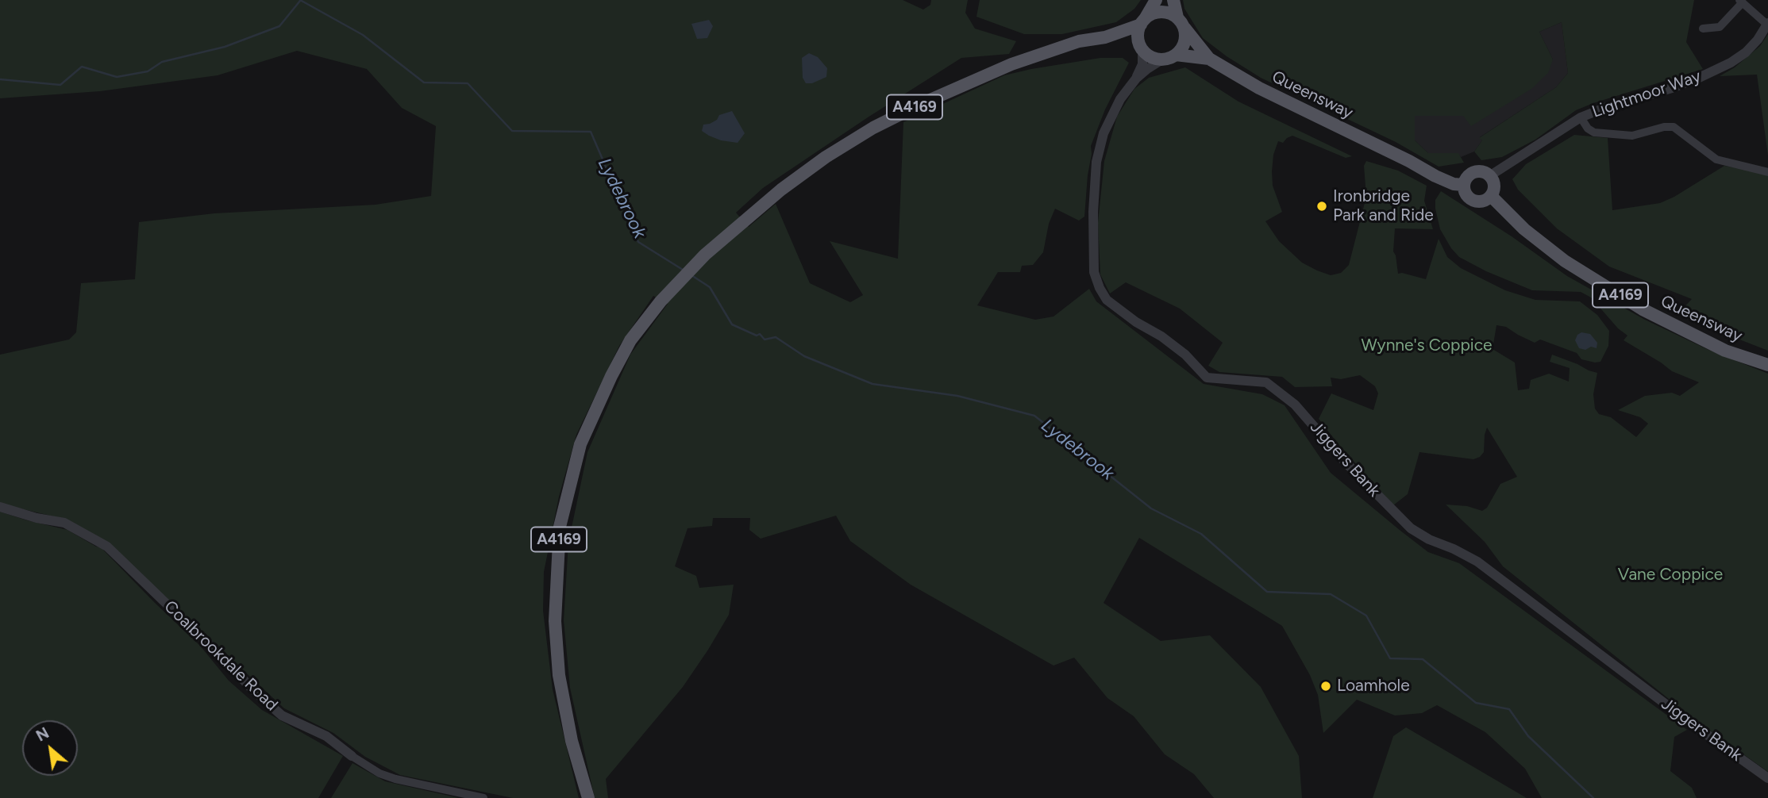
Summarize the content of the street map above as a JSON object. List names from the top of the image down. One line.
{"streets":{"main road":["Queensway","A4169"],"street":["Lightmoor Way","Jiggers Bank","Coalbrookdale Road"]},"crossings":[["Lightmoor Way","Queensway"],["Queensway","A4169"],["Queensway","Jiggers Bank"],["A4169","Jiggers Bank"]],"water":["Lydebrook"],"parks":["Wynne's Coppice","Vane Coppice"],"places":["Ironbridge Park and Ride","Loamhole"],"north":"top left"}
